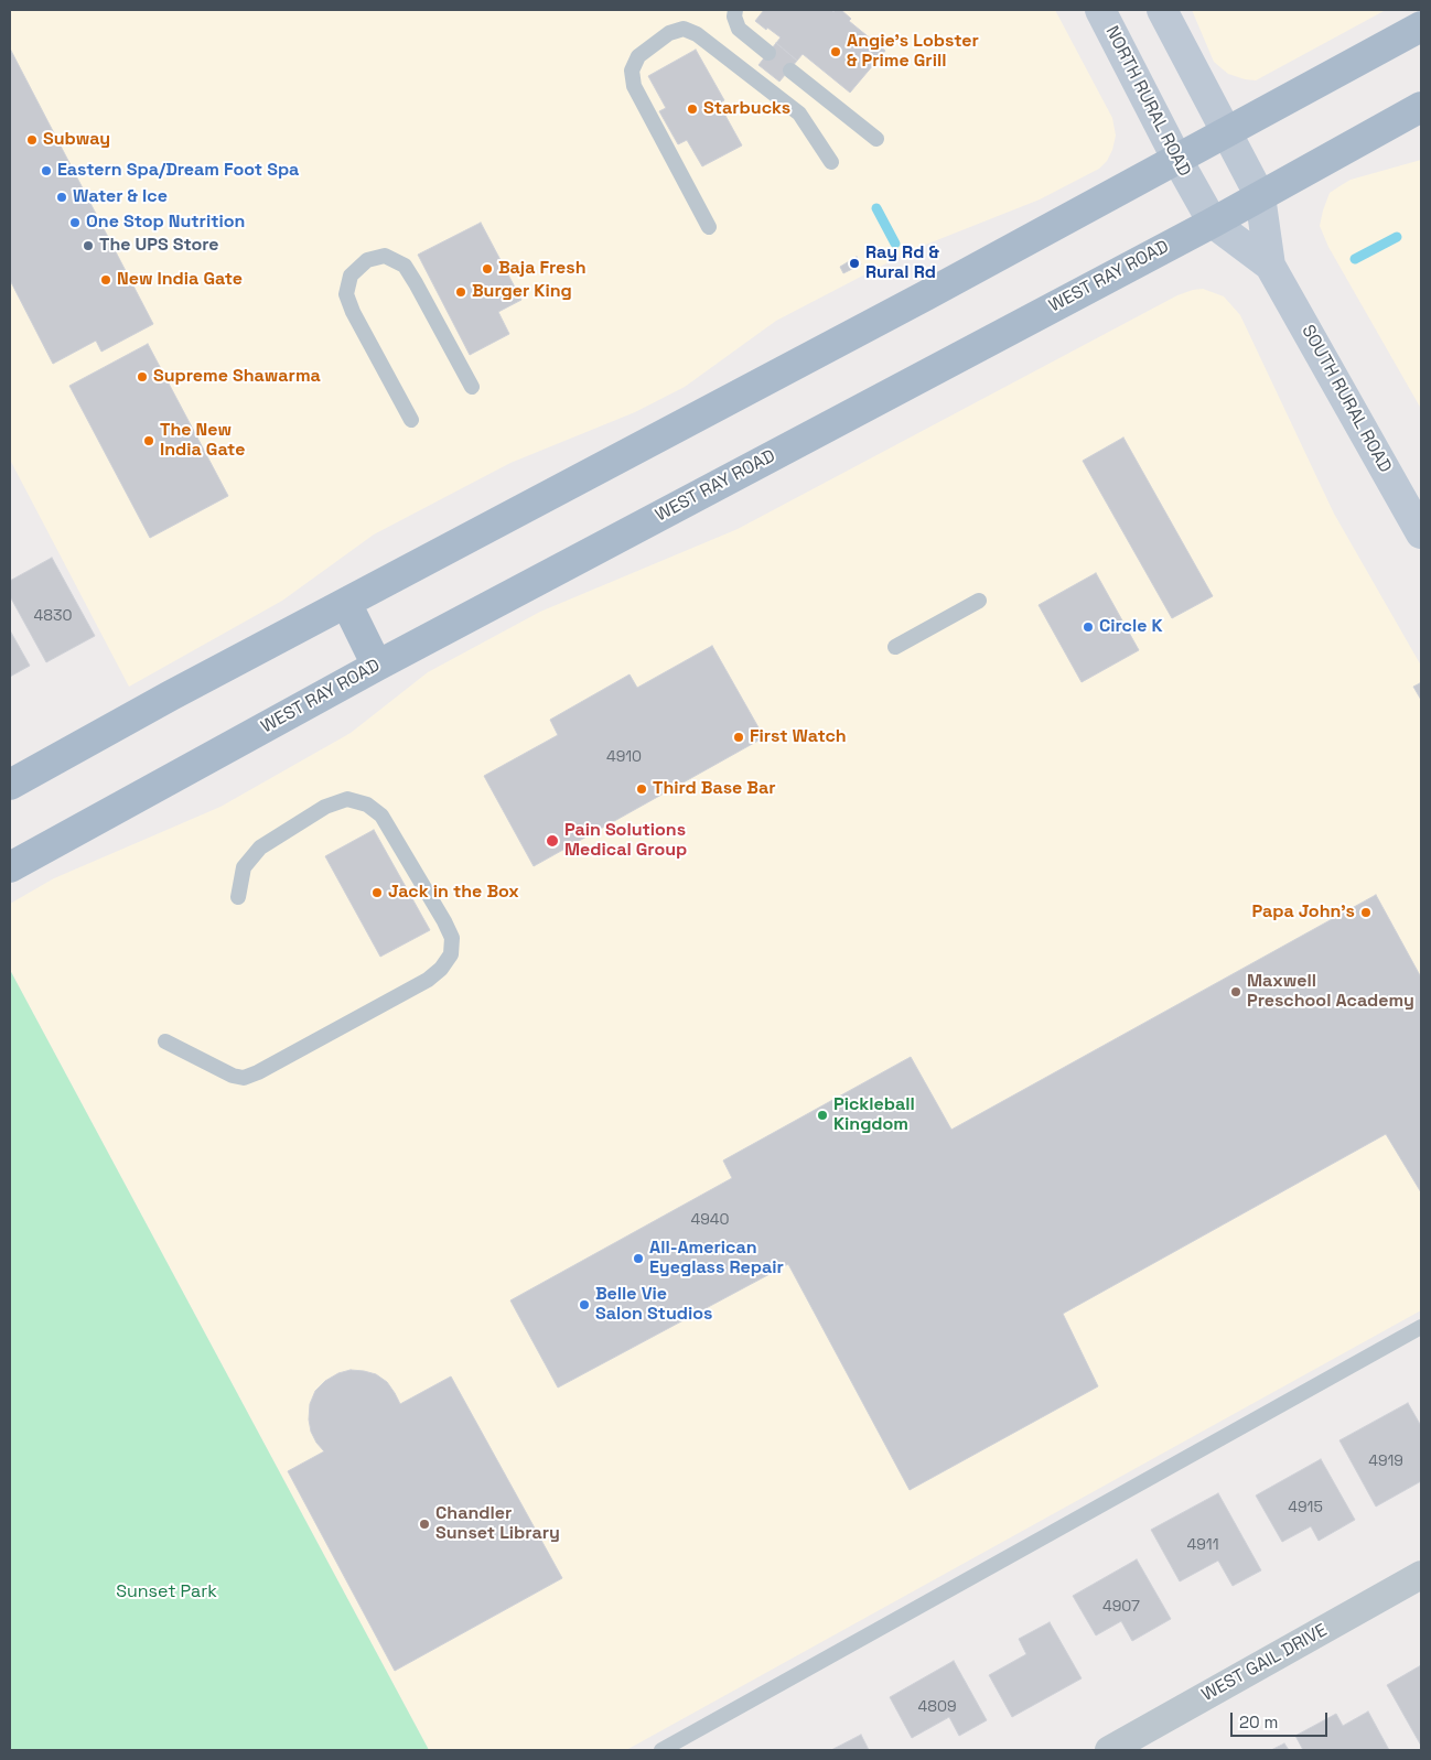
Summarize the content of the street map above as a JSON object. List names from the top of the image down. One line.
{"streets":{"main road":["NORTH RURAL ROAD","WEST RAY ROAD","SOUTH RURAL ROAD"],"street":["WEST GAIL DRIVE"]},"crossings":[["NORTH RURAL ROAD","SOUTH RURAL ROAD"],["WEST RAY ROAD","SOUTH RURAL ROAD"]],"parks":["Sunset Park"],"places":["Angie's Lobster & Prime Grill","Starbucks","Subway","Eastern Spa/Dream Foot Spa","Water & Ice","One Stop Nutrition","The UPS Store","Ray Rd & Rural Rd","Baja Fresh","New India Gate","Burger King","Supreme Shawarma","The New India Gate","Circle K","First Watch","Third Base Bar","Pain Solutions Medical Group","Jack in the Box","Papa John's","Maxwell Preschool Academy","Pickleball Kingdom","All-American Eyeglass Repair","Belle Vie Salon Studios","Chandler Sunset Library"],"house_numbers":["4830","4910","4940","4919","4915","4911","4907","4809"],"scale_bar":"20 m"}
